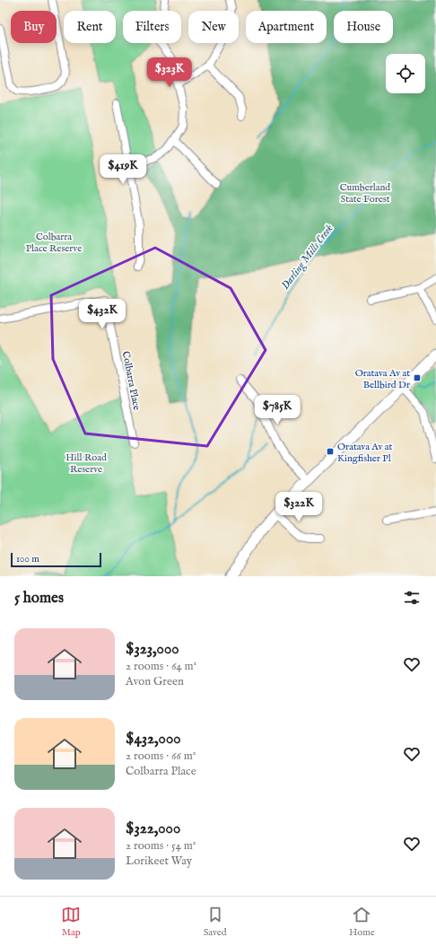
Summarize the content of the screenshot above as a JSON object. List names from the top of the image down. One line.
{"streets":{"street":["Colbarra Place"]},"water":["Darling Mills Creek"],"parks":["Cumberland State Forest","Colbarra Place Reserve","Hill Road Reserve"],"places":{"transit":["Oratava Av at Bellbird Dr","Oratava Av at Kingfisher Pl"]},"scale_bar":"100 m","page":{"chip":["Buy","Rent","Filters","New","Apartment","House"],"price":["$323K","$419K","$432K","$785K","$322K"],"scale":"100 m","heading":"5 homes","list":[{"name":"$323,000","note":"2 rooms · 64 m² · Avon Green"},{"name":"$432,000","note":"2 rooms · 66 m² · Colbarra Place"},{"name":"$322,000","note":"2 rooms · 54 m² · Lorikeet Way"}],"tabs":["Map","Saved","Home"]}}
